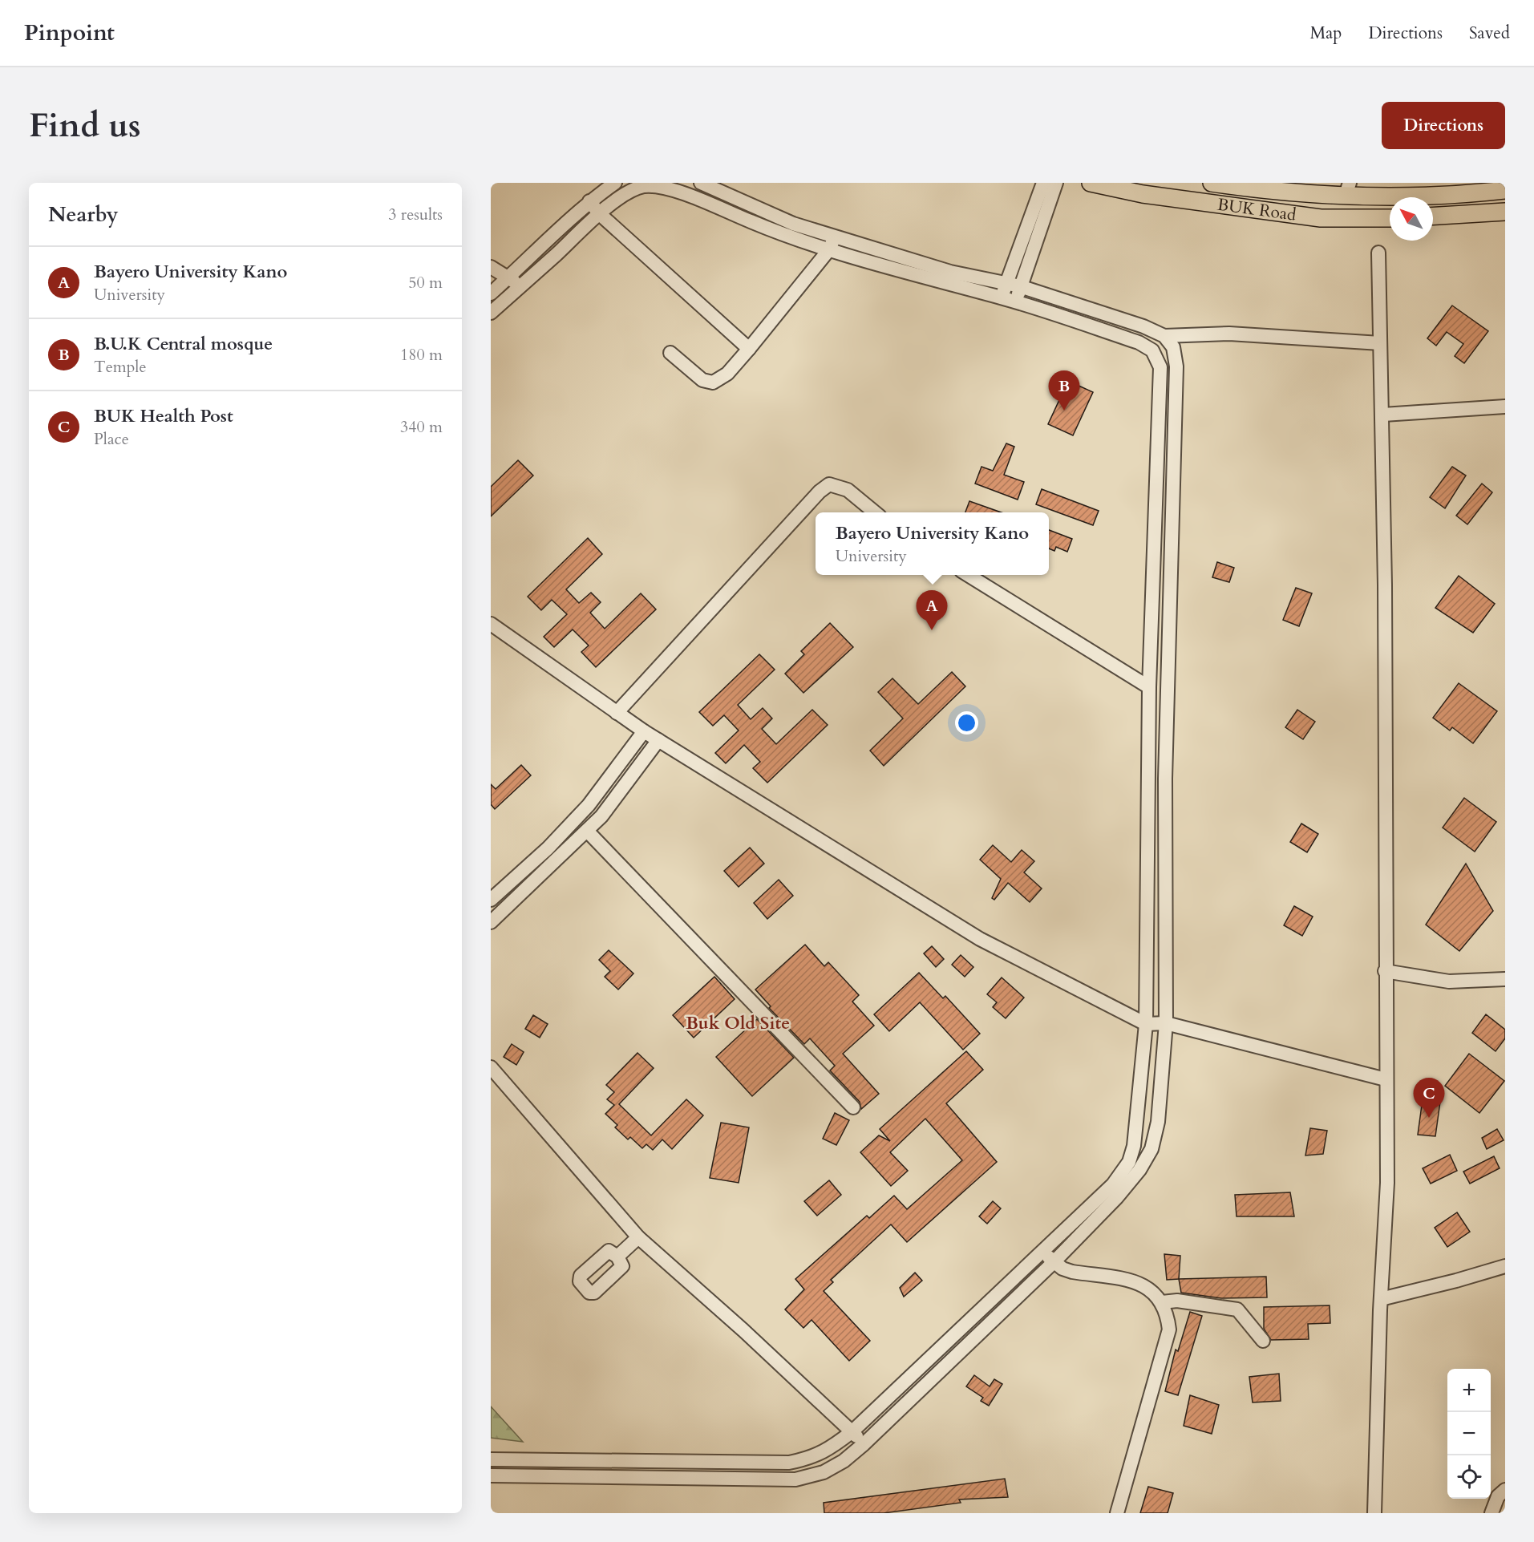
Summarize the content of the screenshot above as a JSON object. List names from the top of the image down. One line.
{"streets":{"main road":["BUK Road"]},"districts":["Buk Old Site"],"north":"top left","page":{"header":"Pinpoint","nav":["Map","Directions","Saved"],"buttons":"Directions","title":"Find us","heading":["Nearby","3 results"],"list":[{"mark":"A","name":"Bayero University Kano","note":"University","value":"50 m"},{"mark":"B","name":"B.U.K Central mosque","note":"Temple","value":"180 m"},{"mark":"C","name":"BUK Health Post","note":"Place","value":"340 m"}],"pins":["B","A","C"],"popup":["Bayero University Kano","University"],"map_buttons":["+","−"]}}
